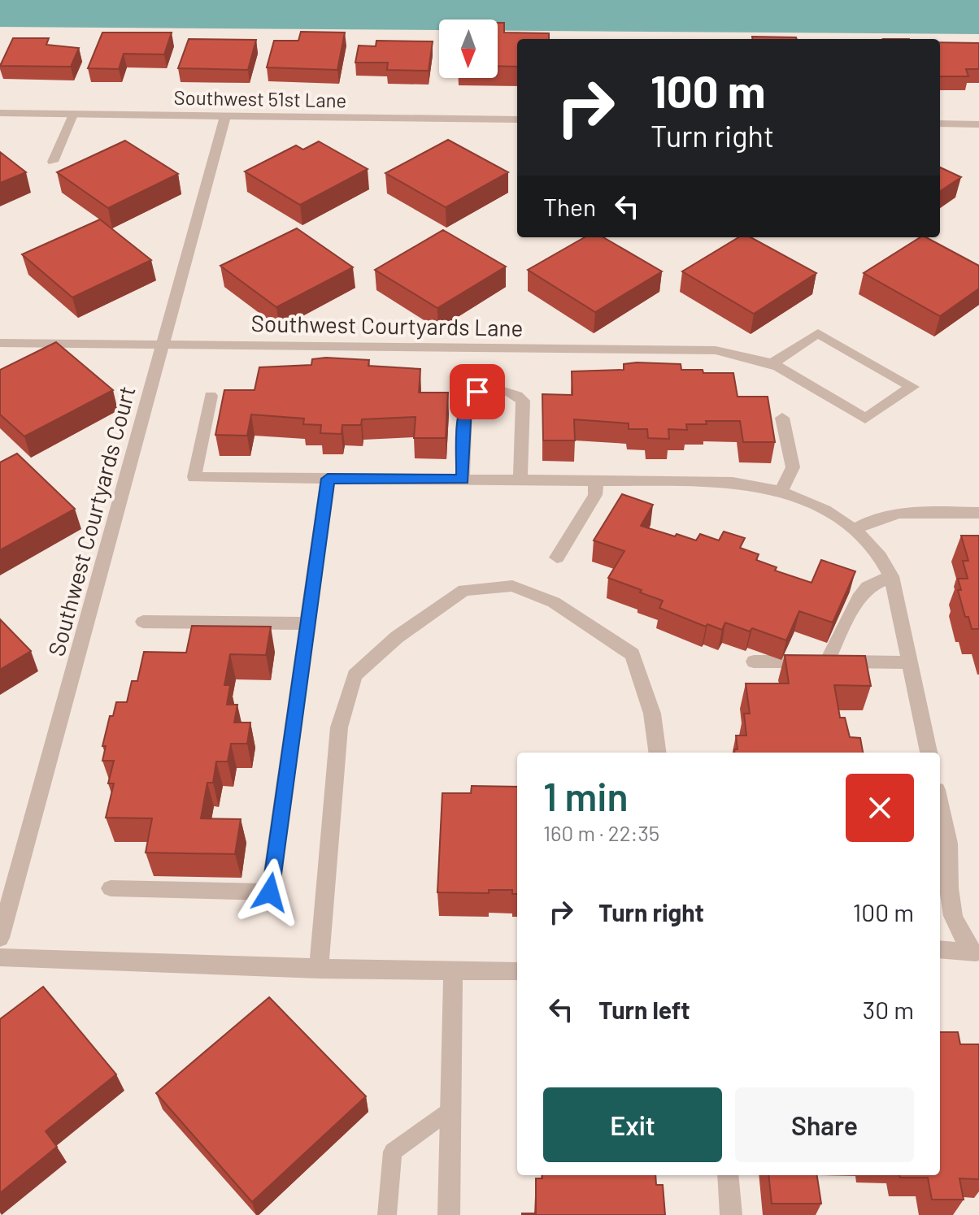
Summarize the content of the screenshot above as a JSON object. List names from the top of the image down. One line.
{"streets":{"street":["Southwest 51st Lane","Southwest Courtyards Lane","Southwest Courtyards Court"]},"crossings":[["Southwest 51st Lane","Southwest Courtyards Court"],["Southwest Courtyards Lane","Southwest Courtyards Court"]],"north":"bottom","page":{"turn":["100 m","Turn right"],"then":"Then","heading":["1 min","160 m · 22:35"],"list":[{"name":"Turn right","value":"100 m"},{"name":"Turn left","value":"30 m"}],"buttons":["Exit","Share"]}}
